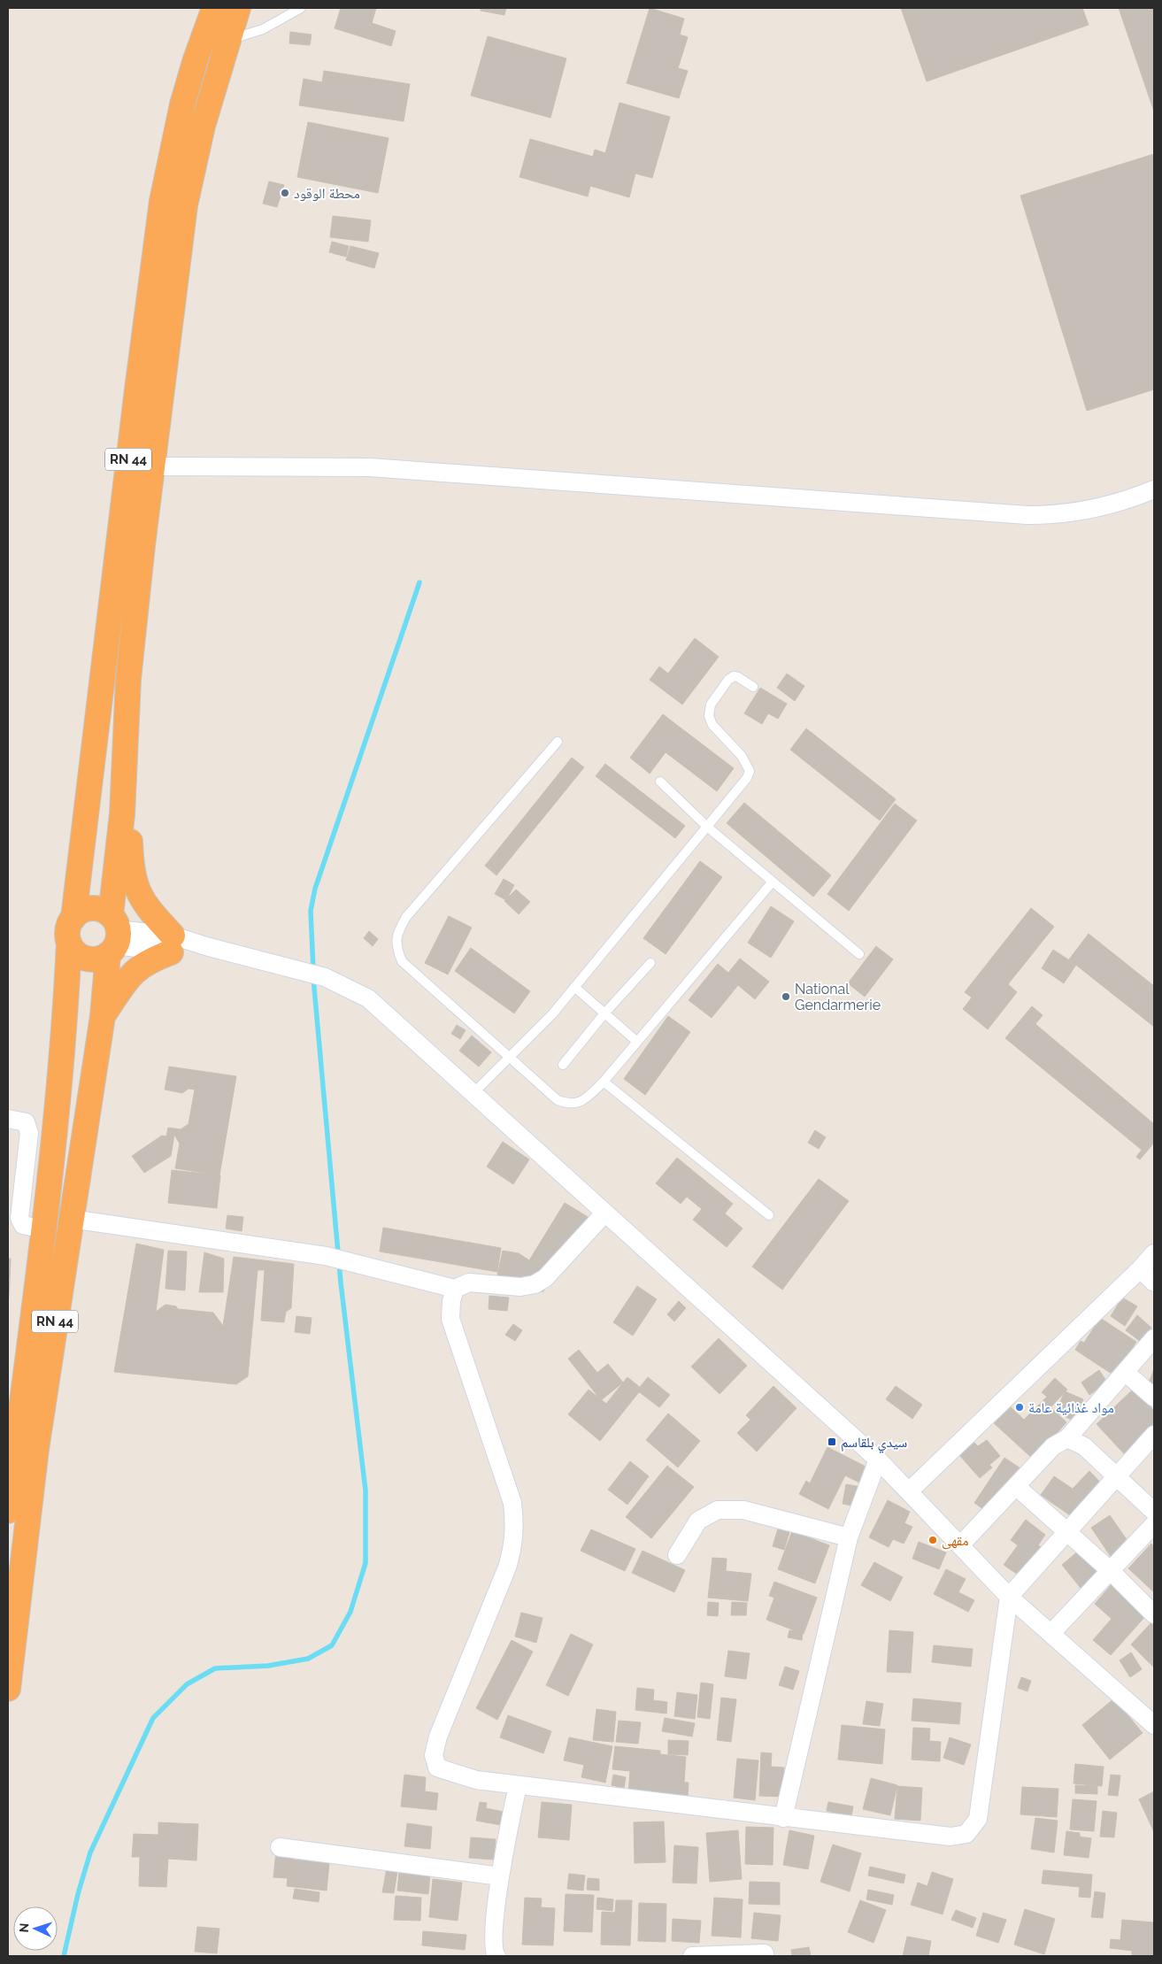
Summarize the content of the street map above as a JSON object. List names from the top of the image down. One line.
{"streets":{"highway":["RN 44"]},"places":{"other":["محطة الوقود","National Gendarmerie","مواد غذائية عامة","مقهى"],"transit":["سيدي بلقاسم"]},"north":"left"}
